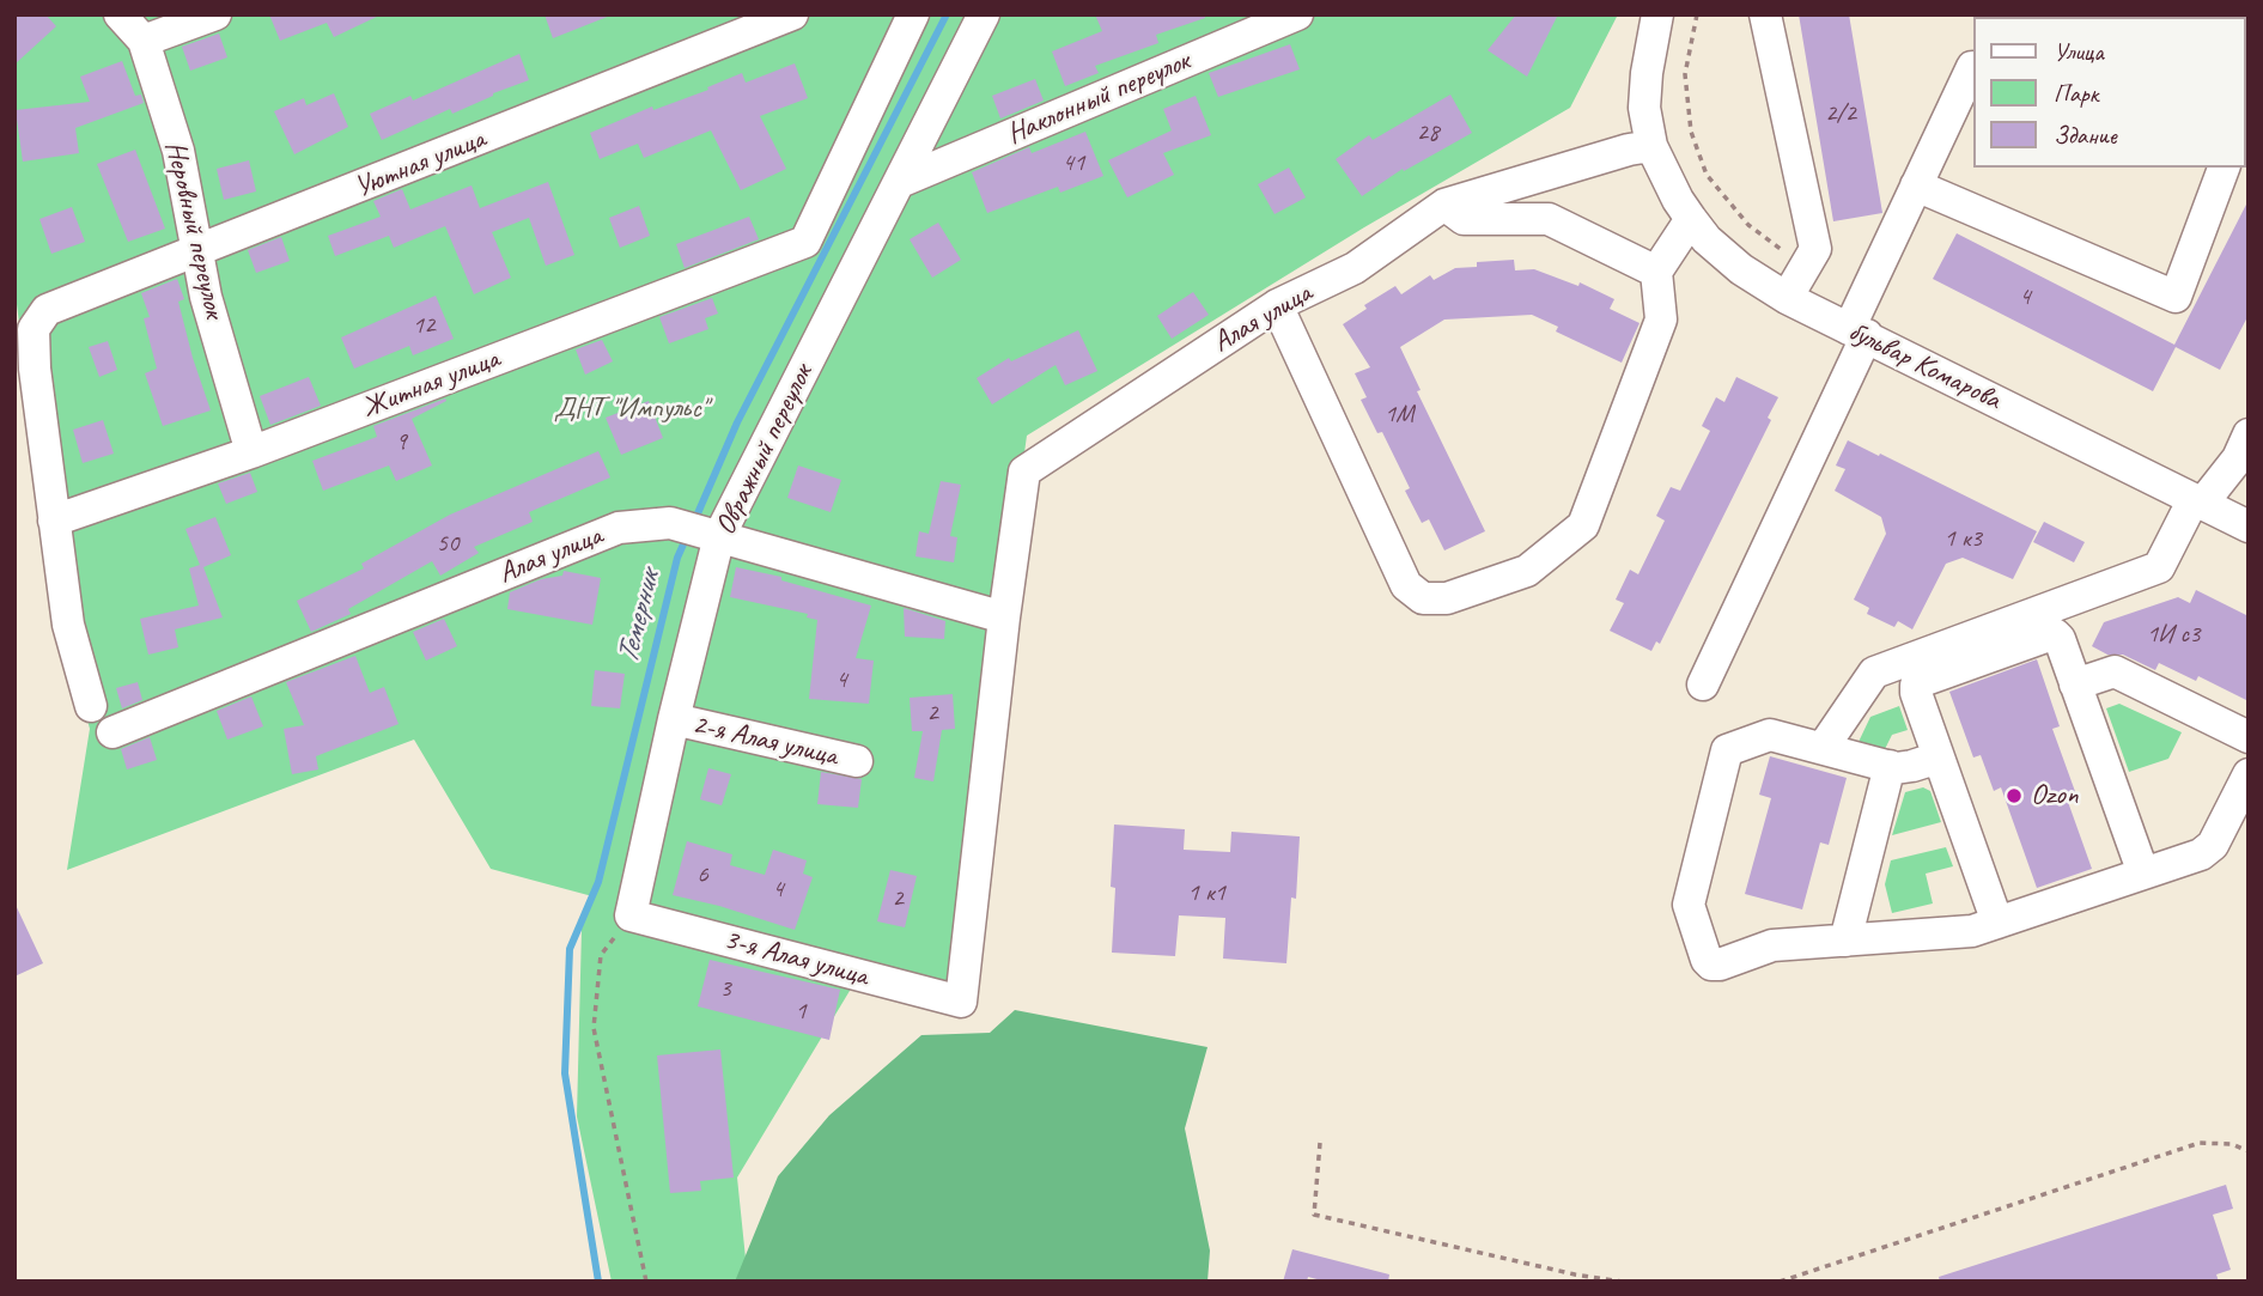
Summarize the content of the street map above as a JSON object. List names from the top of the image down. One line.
{"streets":{"street":["Наклонный переулок","Уютная улица","Неровный переулок","Алая улица","бульвар Комарова","Житная улица","Овражный переулок","2-я Алая улица","3-я Алая улица"]},"crossings":[["Наклонный переулок","Овражный переулок"],["Уютная улица","Неровный переулок"],["Уютная улица","Житная улица"],["Неровный переулок","Житная улица"],["Алая улица","бульвар Комарова"],["Алая улица","Овражный переулок"],["Алая улица","3-я Алая улица"],["Овражный переулок","2-я Алая улица"],["Овражный переулок","3-я Алая улица"]],"water":["Темерник"],"parks":["ДНТ \"Импульс\""],"places":["Ozon"],"house_numbers":["2/2","28","41","4","12","1М","9","1 к3","50","1И с3","4","2","6","4","1 к1","2","3","1"],"legend":["Улица","Парк","Здание"]}
